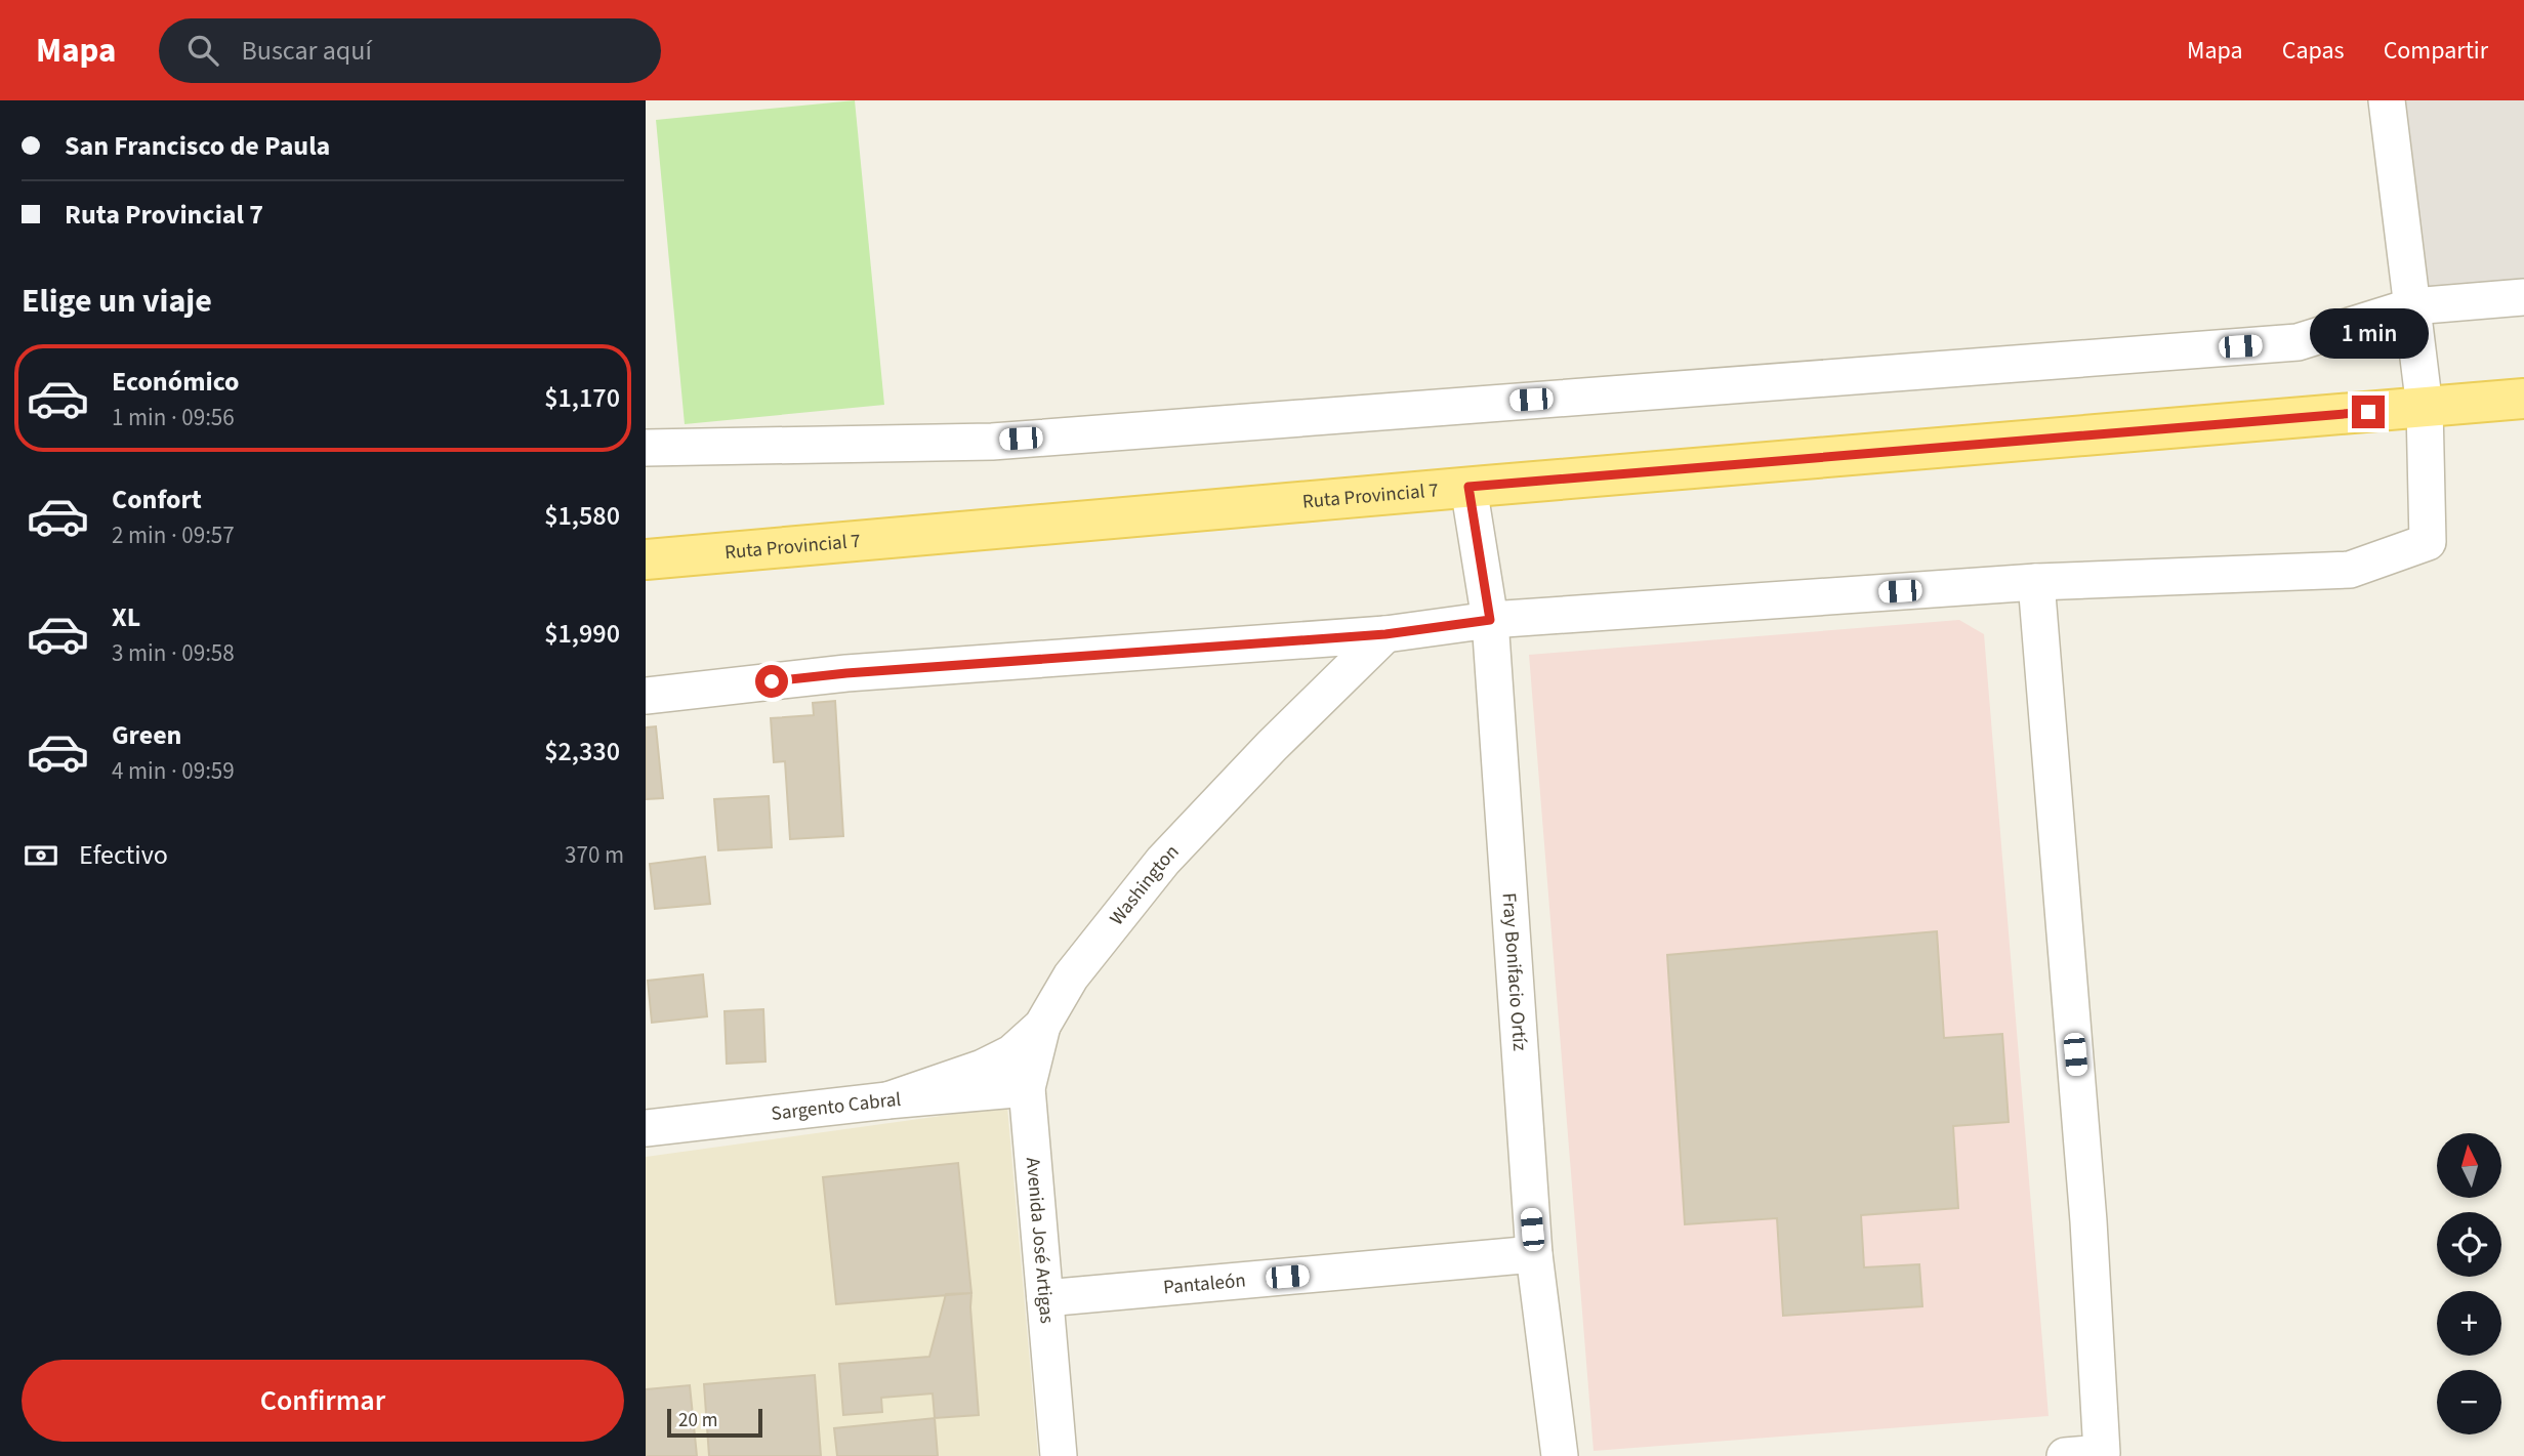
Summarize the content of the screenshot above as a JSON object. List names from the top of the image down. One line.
{"streets":{"main road":["Ruta Provincial 7"],"street":["Washington","Fray Bonifacio Ortíz","Sargento Cabral","Avenida José Artigas","Pantaleón"]},"crossings":[["Ruta Provincial 7","Fray Bonifacio Ortíz"],["Washington","Sargento Cabral"],["Washington","Avenida José Artigas"],["Fray Bonifacio Ortíz","Pantaleón"],["Sargento Cabral","Avenida José Artigas"],["Avenida José Artigas","Pantaleón"]],"scale_bar":"20 m","north":"top","page":{"header":"Mapa","search":"Buscar aquí","nav":["Mapa","Capas","Compartir"],"banner":["San Francisco de Paula","Ruta Provincial 7"],"heading":"Elige un viaje","bubble":"1 min","list":[{"name":"Económico","note":"1 min · 09:56","value":"$1,170"},{"name":"Confort","note":"2 min · 09:57","value":"$1,580"},{"name":"XL","note":"3 min · 09:58","value":"$1,990"},{"name":"Green","note":"4 min · 09:59","value":"$2,330"}],"pay":["Efectivo","370 m"],"map_buttons":["+","−"],"buttons":"Confirmar","scale":"20 m"}}
